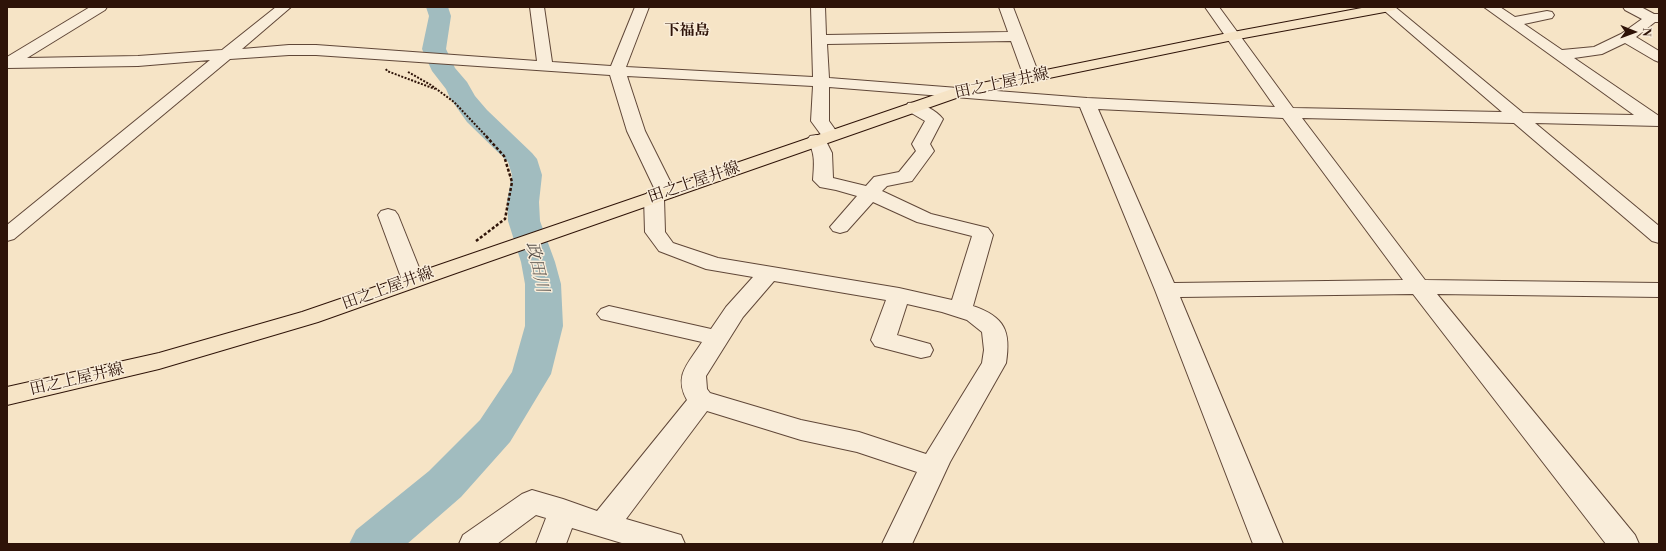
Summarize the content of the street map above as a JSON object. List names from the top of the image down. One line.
{"streets":{"main road":["田之上屋井線"]},"districts":["下福島"],"water":["政田川"],"north":"right"}
